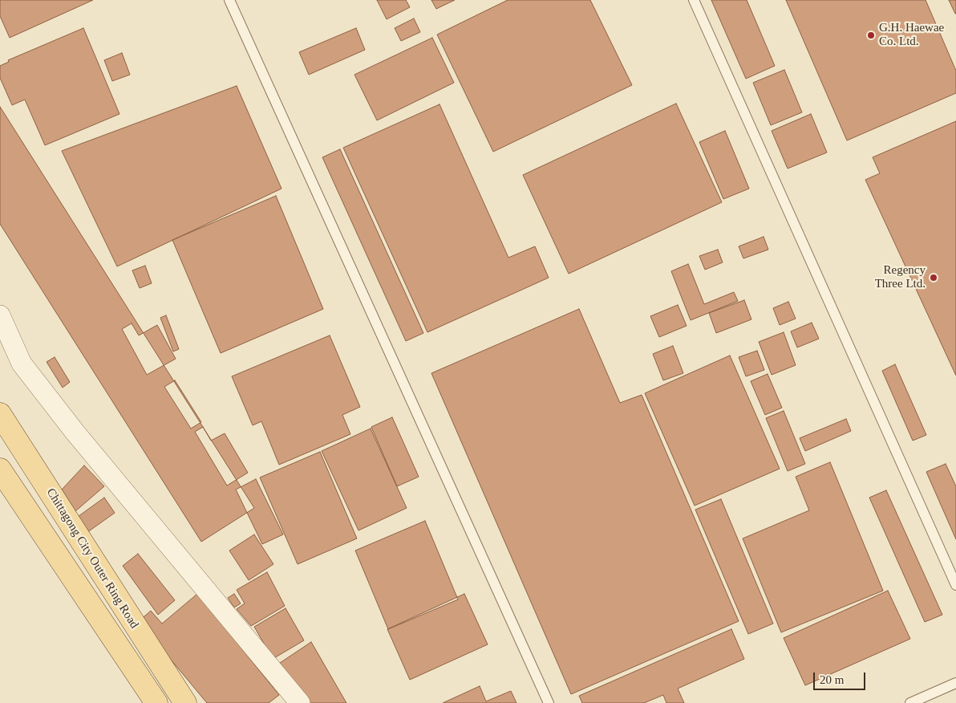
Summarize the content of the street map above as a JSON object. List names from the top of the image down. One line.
{"streets":{"main road":["Chittagong City Outer Ring Road"]},"places":["G.H. Haewae Co. Ltd.","Regency Three Ltd."],"scale_bar":"20 m"}
